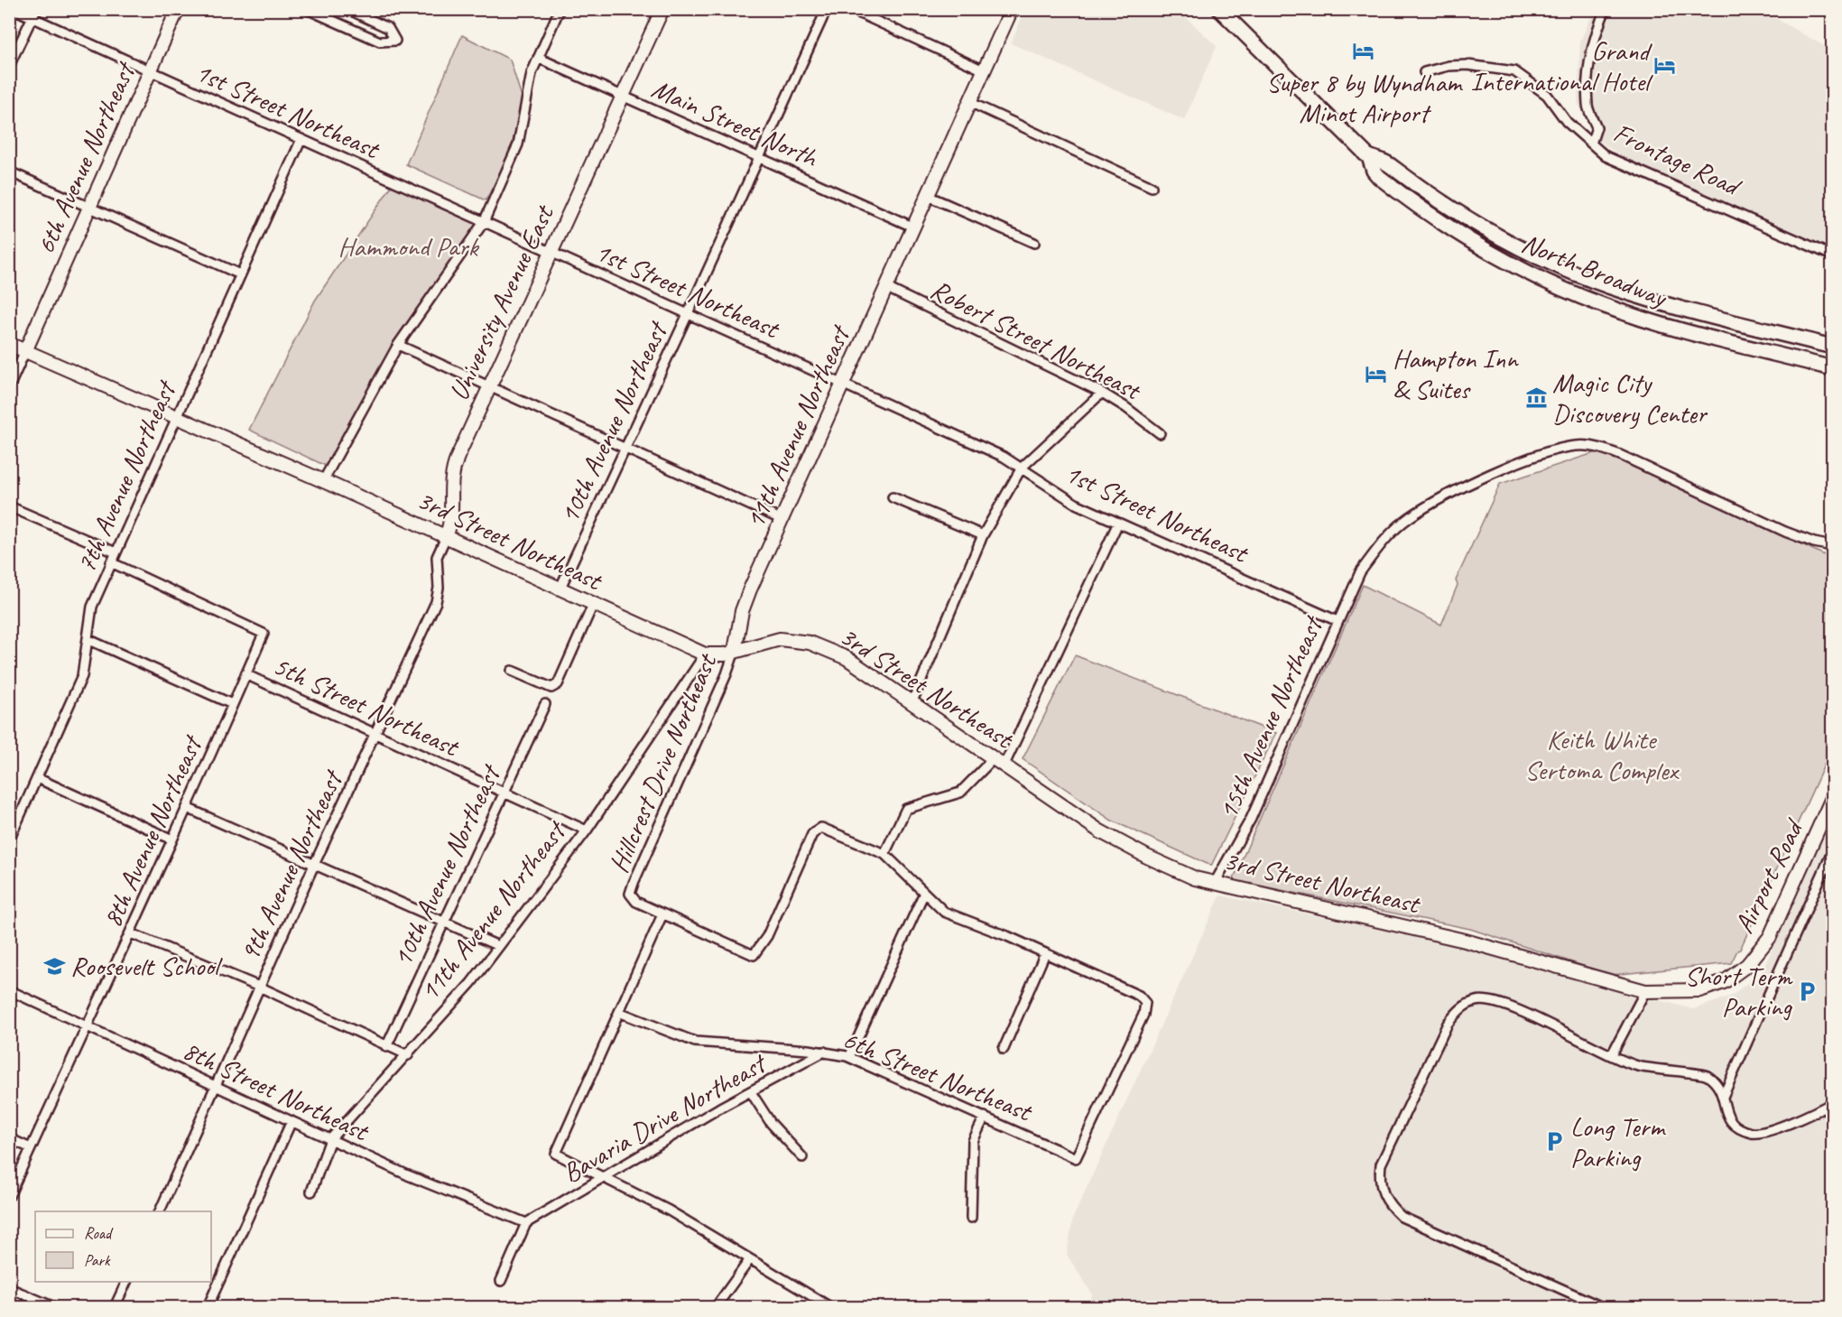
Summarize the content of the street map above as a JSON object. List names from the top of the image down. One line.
{"streets":{"main road":["North Broadway"],"street":["1st Street Northeast","Main Street North","6th Avenue Northeast","Frontage Road","University Avenue East","Robert Street Northeast","10th Avenue Northeast","11th Avenue Northeast","7th Avenue Northeast","3rd Street Northeast","5th Street Northeast","15th Avenue Northeast","Hillcrest Drive Northeast","8th Avenue Northeast","9th Avenue Northeast","Airport Road","6th Street Northeast","8th Street Northeast","Bavaria Drive Northeast"]},"crossings":[["1st Street Northeast","6th Avenue Northeast"],["1st Street Northeast","University Avenue East"],["1st Street Northeast","10th Avenue Northeast"],["1st Street Northeast","11th Avenue Northeast"],["1st Street Northeast","7th Avenue Northeast"],["1st Street Northeast","15th Avenue Northeast"],["Main Street North","University Avenue East"],["Main Street North","10th Avenue Northeast"],["Main Street North","11th Avenue Northeast"],["6th Avenue Northeast","3rd Street Northeast"],["University Avenue East","3rd Street Northeast"],["University Avenue East","9th Avenue Northeast"],["Robert Street Northeast","11th Avenue Northeast"],["10th Avenue Northeast","3rd Street Northeast"],["10th Avenue Northeast","5th Street Northeast"],["11th Avenue Northeast","3rd Street Northeast"],["11th Avenue Northeast","5th Street Northeast"],["11th Avenue Northeast","Hillcrest Drive Northeast"],["11th Avenue Northeast","8th Street Northeast"],["7th Avenue Northeast","3rd Street Northeast"],["7th Avenue Northeast","8th Avenue Northeast"],["3rd Street Northeast","15th Avenue Northeast"],["3rd Street Northeast","Hillcrest Drive Northeast"],["3rd Street Northeast","9th Avenue Northeast"],["3rd Street Northeast","Airport Road"],["5th Street Northeast","8th Avenue Northeast"],["5th Street Northeast","9th Avenue Northeast"],["8th Avenue Northeast","8th Street Northeast"],["9th Avenue Northeast","8th Street Northeast"],["6th Street Northeast","Bavaria Drive Northeast"],["8th Street Northeast","Bavaria Drive Northeast"]],"parks":["Hammond Park","Keith White Sertoma Complex"],"places":{"hotel":["Super 8 by Wyndham Minot Airport","Grand International Hotel","Hampton Inn & Suites"],"museum":["Magic City Discovery Center"],"school or university":["Roosevelt School"],"parking":["Short Term Parking","Long Term Parking"]},"legend":["Road","Park"]}
